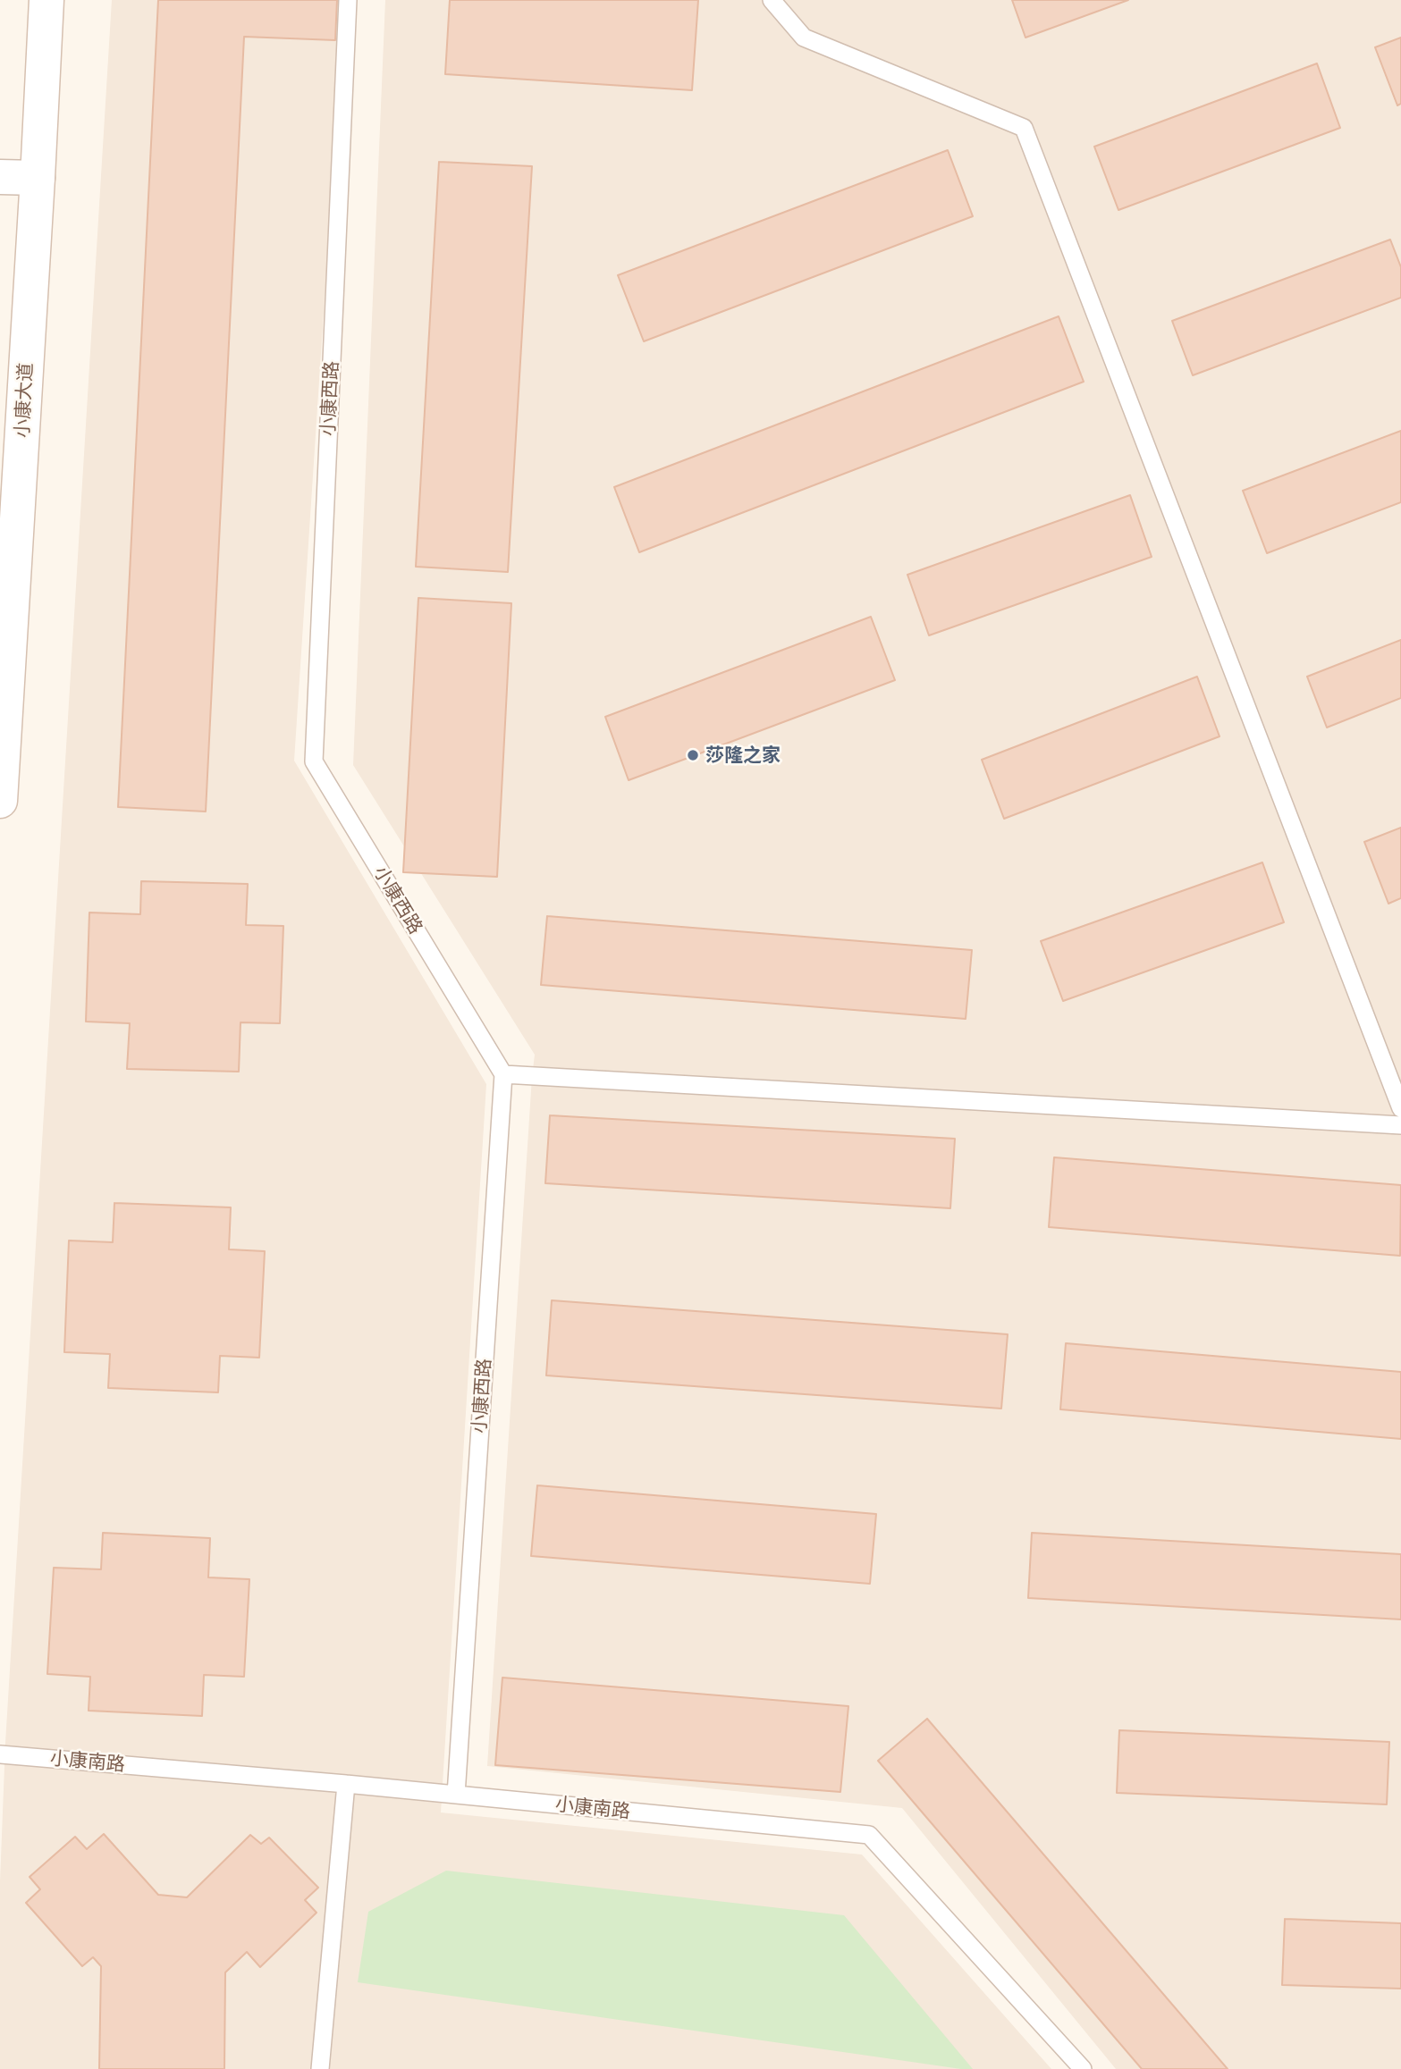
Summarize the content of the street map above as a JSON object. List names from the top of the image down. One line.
{"streets":{"main road":["小康大道"],"lane":["小康西路","小康南路"]},"crossings":[["小康西路","小康南路"]],"places":["莎隆之家"]}
